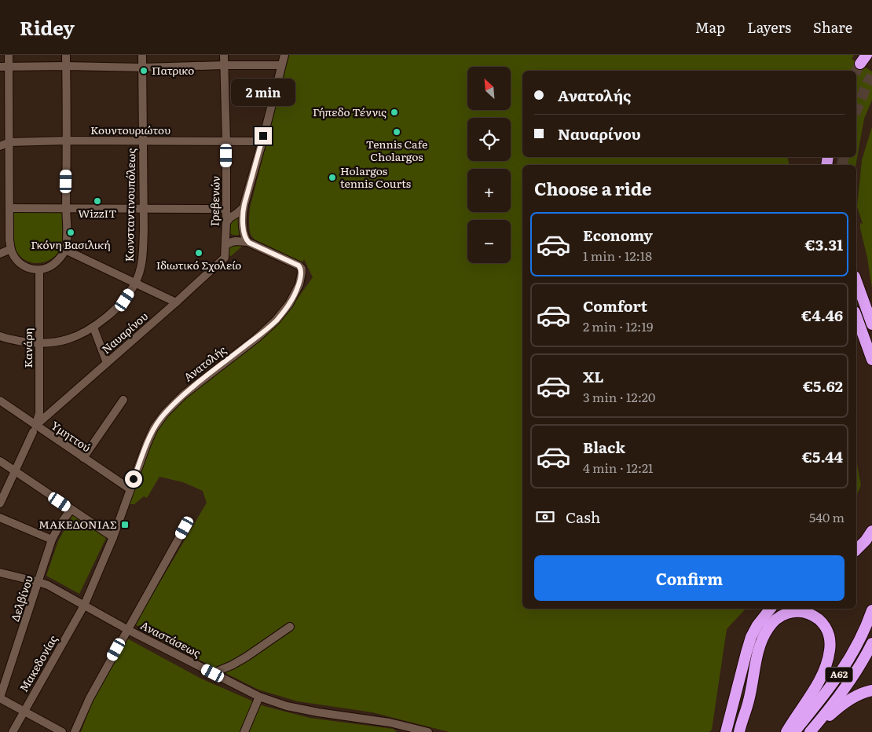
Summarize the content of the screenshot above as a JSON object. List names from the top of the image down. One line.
{"streets":{"highway":["Α62"],"street":["Κουντουριώτου","Γρεβενών","Κωνσταντινουπόλεως","Ναυαρίνου","Κανάρη","Ανατολής","Υμηττού","Δελβίνου","Αναστάσεως","Μακεδονίας"]},"crossings":[["Κουντουριώτου","Γρεβενών"],["Κουντουριώτου","Κωνσταντινουπόλεως"],["Γρεβενών","Ναυαρίνου"],["Γρεβενών","Ανατολής"],["Κωνσταντινουπόλεως","Κανάρη"],["Ναυαρίνου","Κανάρη"],["Ναυαρίνου","Υμηττού"],["Κανάρη","Υμηττού"],["Ανατολής","Υμηττού"],["Ανατολής","Αναστάσεως"],["Ανατολής","Μακεδονίας"],["Δελβίνου","Αναστάσεως"],["Αναστάσεως","Μακεδονίας"]],"places":{"other":["Πατρικο","Γήπεδο Τέννις","Tennis Cafe Cholargos","Holargos tennis Courts","WizzIT","Γκόνη Βασιλική","Ιδιωτικό Σχολείο"],"transit":["ΜΑΚΕΔΟΝΙΑΣ"]},"north":"top left","page":{"header":"Ridey","nav":["Map","Layers","Share"],"map_buttons":["+","−"],"banner":["Ανατολής","Ναυαρίνου"],"bubble":"2 min","heading":"Choose a ride","list":[{"name":"Economy","note":"1 min · 12:18","value":"€3.31"},{"name":"Comfort","note":"2 min · 12:19","value":"€4.46"},{"name":"XL","note":"3 min · 12:20","value":"€5.62"},{"name":"Black","note":"4 min · 12:21","value":"€5.44"}],"pay":["Cash","540 m"],"buttons":"Confirm"}}
